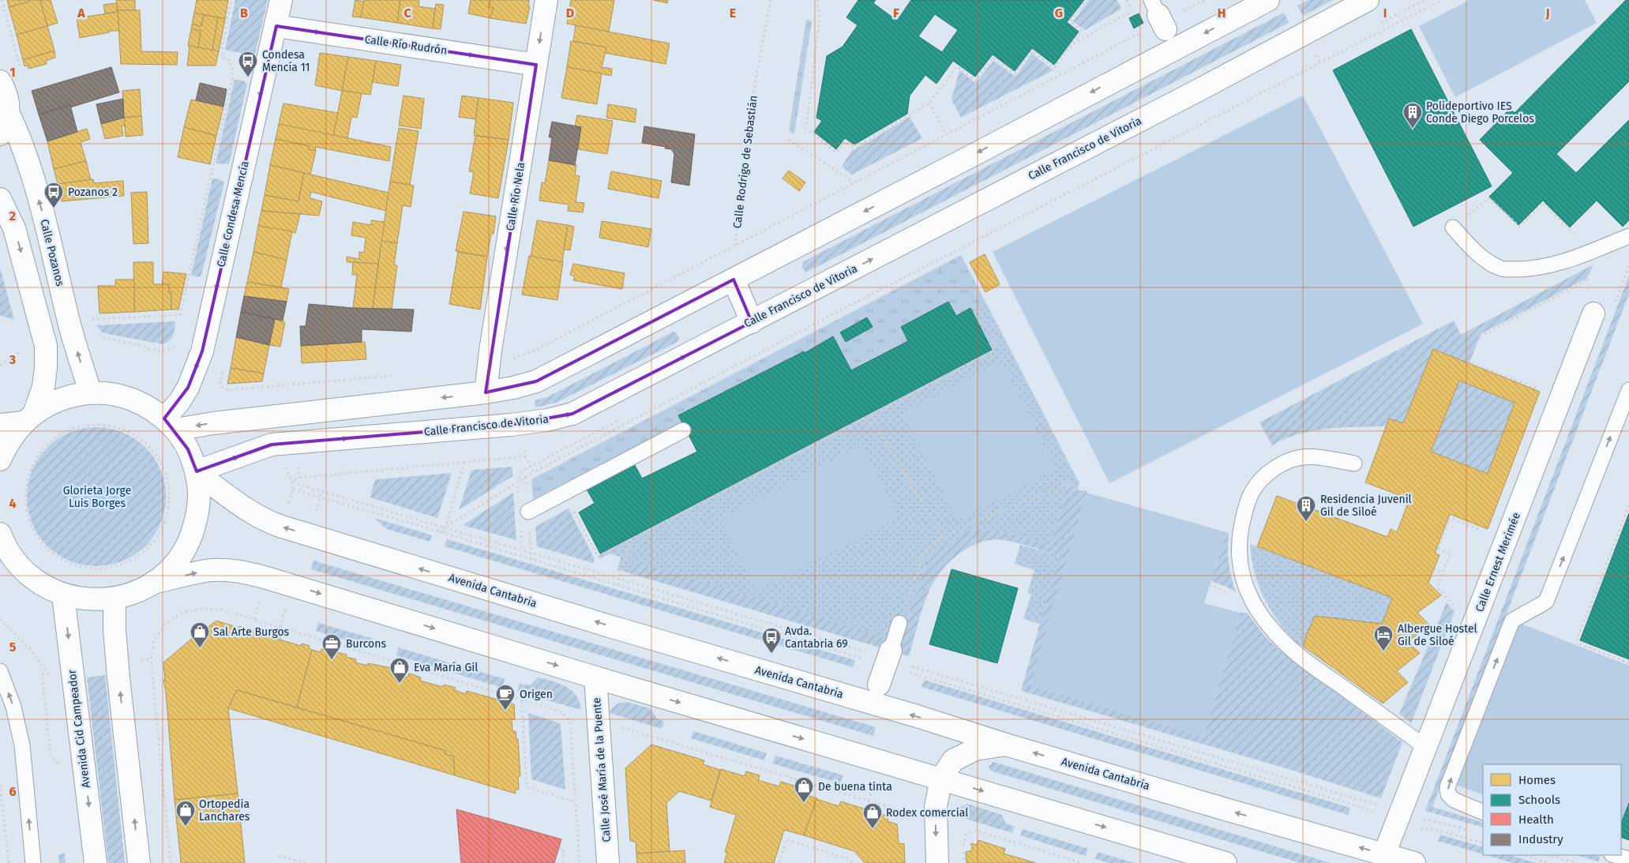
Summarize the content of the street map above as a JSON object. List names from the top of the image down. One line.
{"streets":{"street":["Calle Río Rudrón","Calle Francisco de Vitoria","Calle Río Nela","Calle Condesa Mencía","Calle Pozanos","Calle Ernest Merimée","Avenida Cantabria","Avenida Cid Campeador","Calle José María de la Puente"],"path":["Calle Rodrigo de Sebastián"]},"crossings":[["Calle Río Rudrón","Calle Río Nela"],["Calle Río Rudrón","Calle Condesa Mencía"],["Calle Francisco de Vitoria","Avenida Cantabria"],["Calle Ernest Merimée","Avenida Cantabria"]],"one_way":["Calle Río Rudrón","Calle Río Nela","Calle Condesa Mencía"],"parks":["Glorieta Jorge Luis Borges"],"places":{"bus stop":["Condesa Mencía 11","Pozanos 2","Avda. Cantabria 69"],"building":["Polideportivo IES Conde Diego Porcelos","Residencia Juvenil Gil de Siloé"],"shop":["Sal Arte Burgos","Eva María Gil","De buena tinta","Ortopedia Lanchares","Rodex comercial"],"hotel":["Albergue Hostel Gil de Siloé"],"office":["Burcons"],"cafe":["Origen"]},"legend":["Homes","Schools","Health","Industry"],"grid":{"columns":["A","B","C","D","E","F","G","H","I","J"],"rows":["1","2","3","4","5","6"]}}
